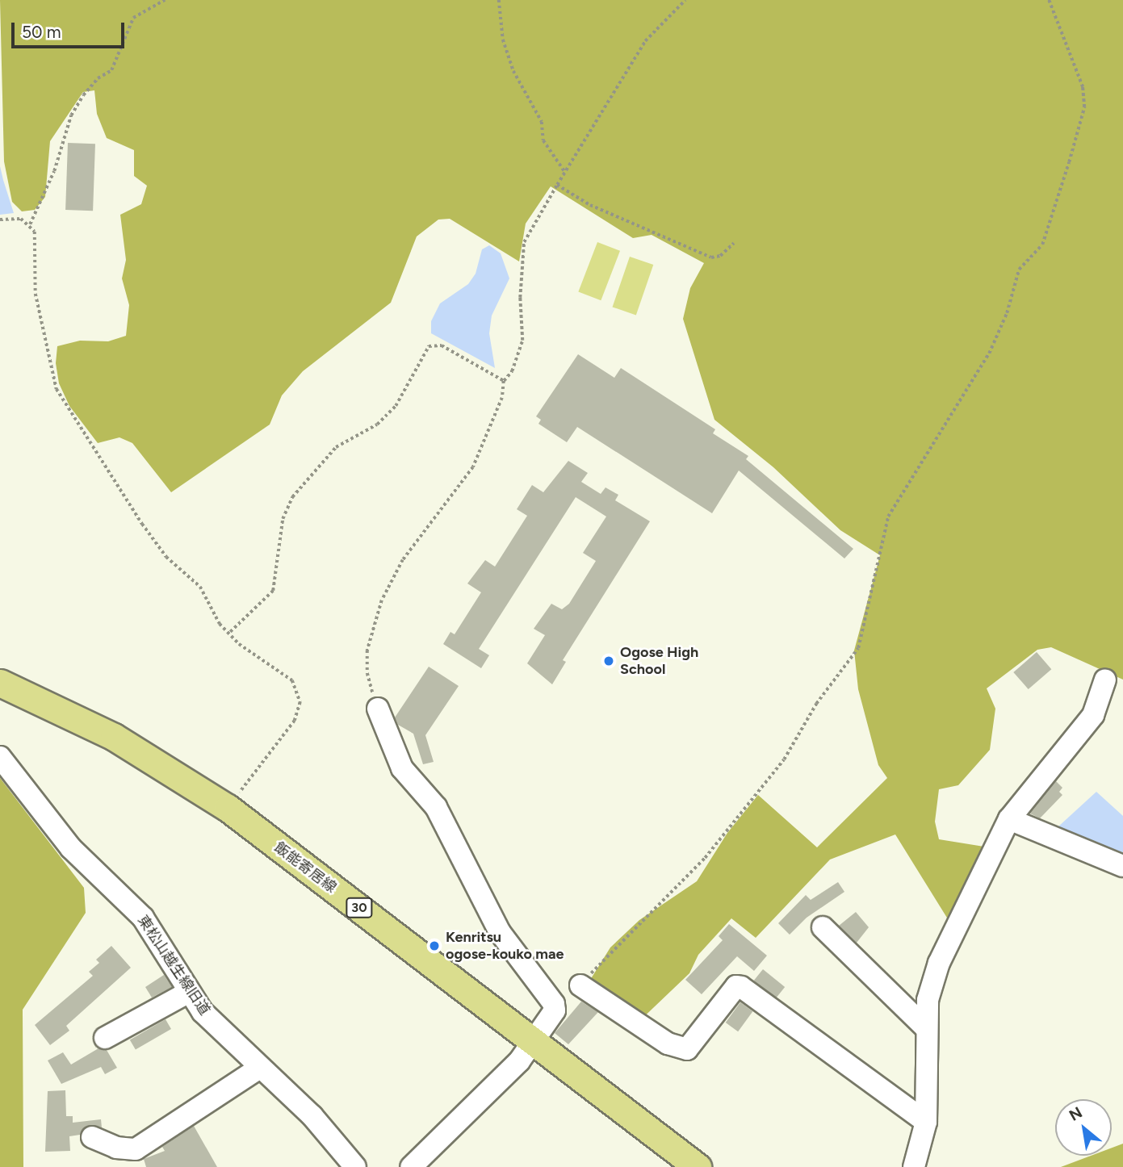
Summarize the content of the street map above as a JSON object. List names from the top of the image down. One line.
{"streets":{"main road":["飯能寄居線","30"],"street":["東松山越生線旧道"]},"places":["Ogose High School","Kenritsu ogose-kouko mae"],"scale_bar":"50 m","north":"top left"}
